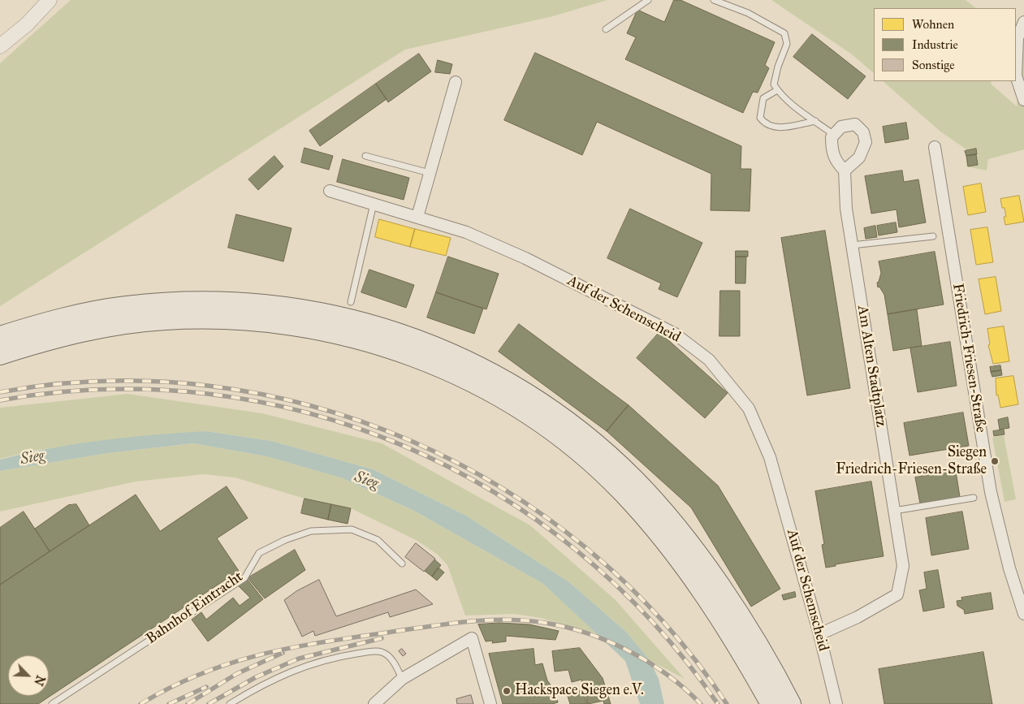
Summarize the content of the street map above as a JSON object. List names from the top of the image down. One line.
{"streets":{"street":["Auf der Schemscheid","Friedrich-Friesen-Straße","Am Alten Stadtplatz"],"lane":["Bahnhof Eintracht"]},"crossings":[["Auf der Schemscheid","Am Alten Stadtplatz"]],"water":["Sieg"],"places":["Siegen Friedrich-Friesen-Straße","Hackspace Siegen e.V."],"legend":["Wohnen","Industrie","Sonstige"],"north":"bottom right"}
